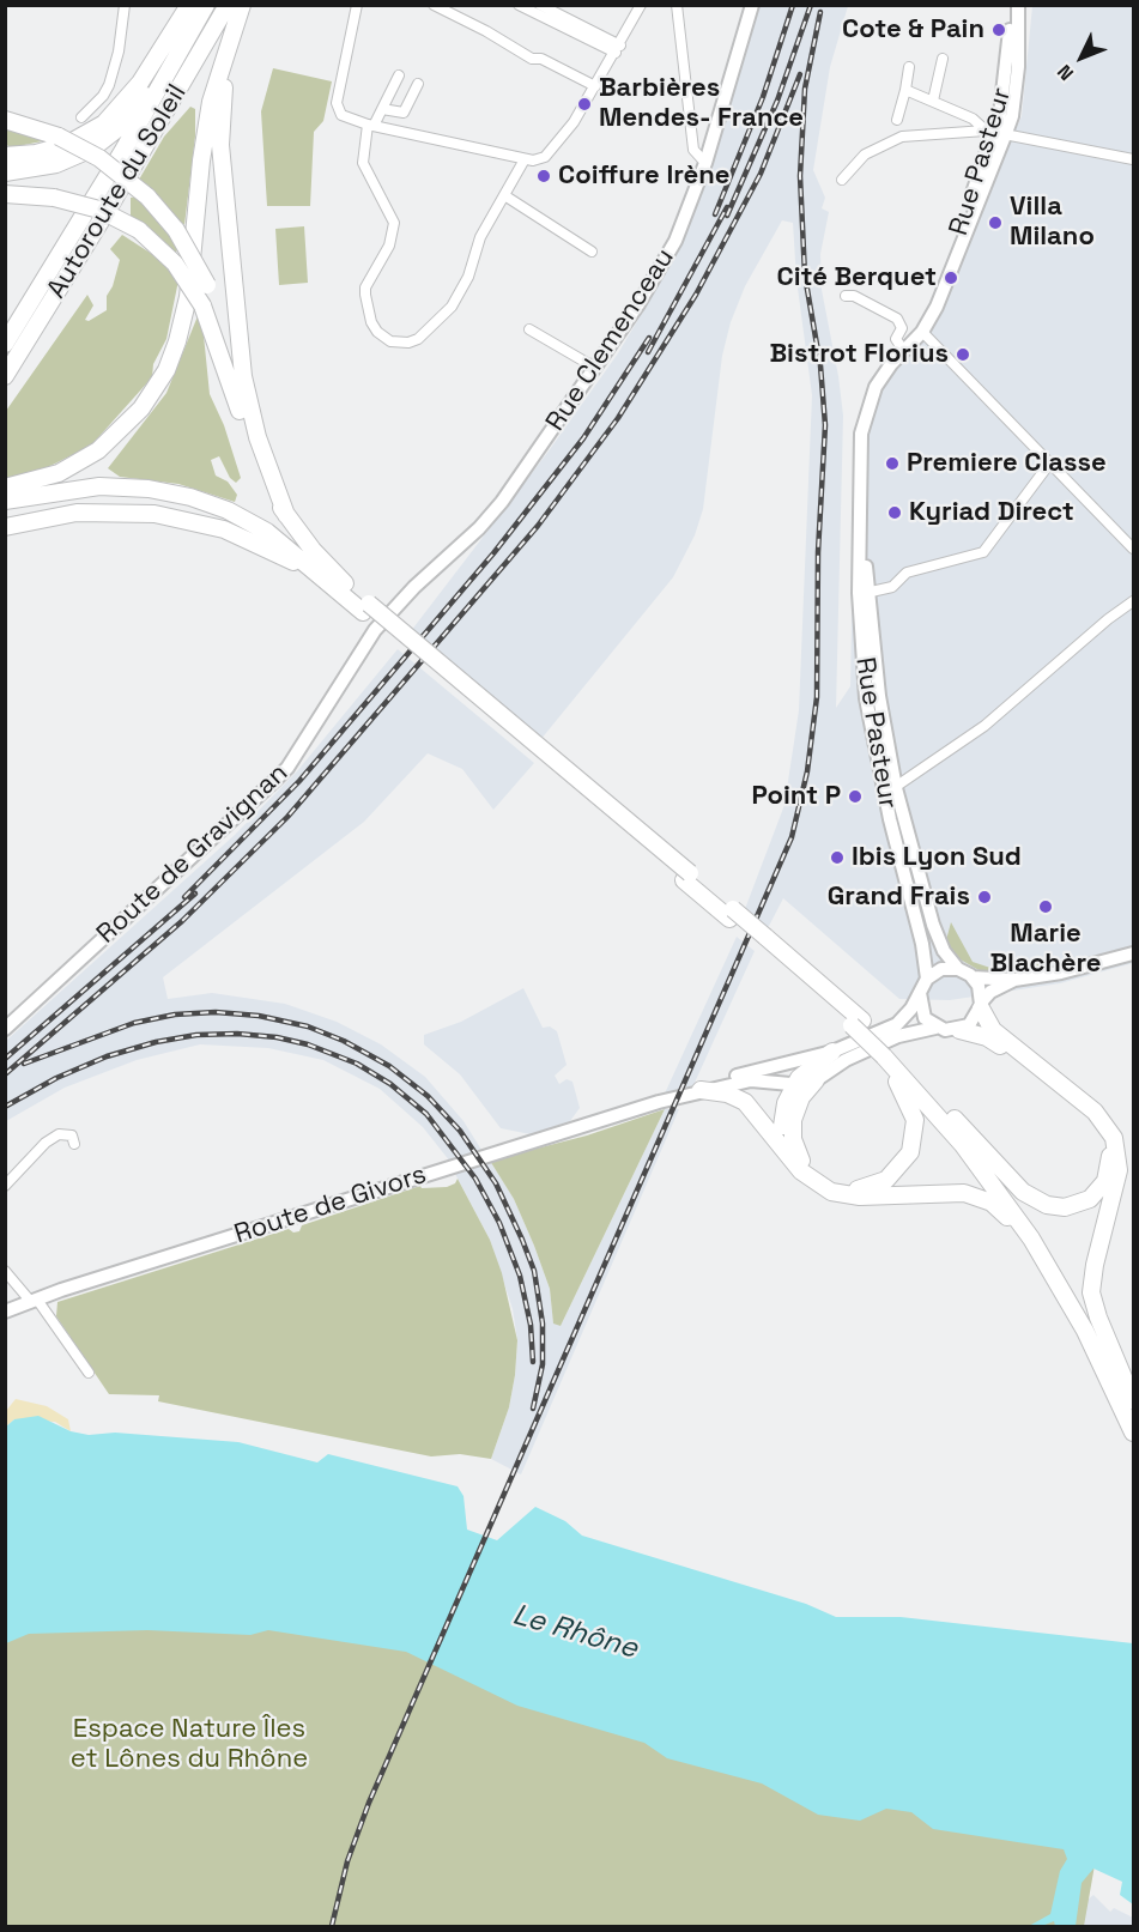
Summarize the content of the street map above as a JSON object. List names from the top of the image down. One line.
{"streets":{"highway":["Autoroute du Soleil"],"main road":["Rue Pasteur","Rue Clemenceau","Route de Gravignan","Route de Givors"]},"crossings":[["Rue Clemenceau","Route de Gravignan"]],"water":["Le Rhône"],"parks":["Espace Nature Îles et Lônes du Rhône"],"places":["Cote & Pain","Barbières Mendes- France","Coiffure Irène","Villa Milano","Cité Berquet","Bistrot Florius","Premiere Classe","Kyriad Direct","Point P","Ibis Lyon Sud","Grand Frais","Marie Blachère"],"north":"bottom left"}
